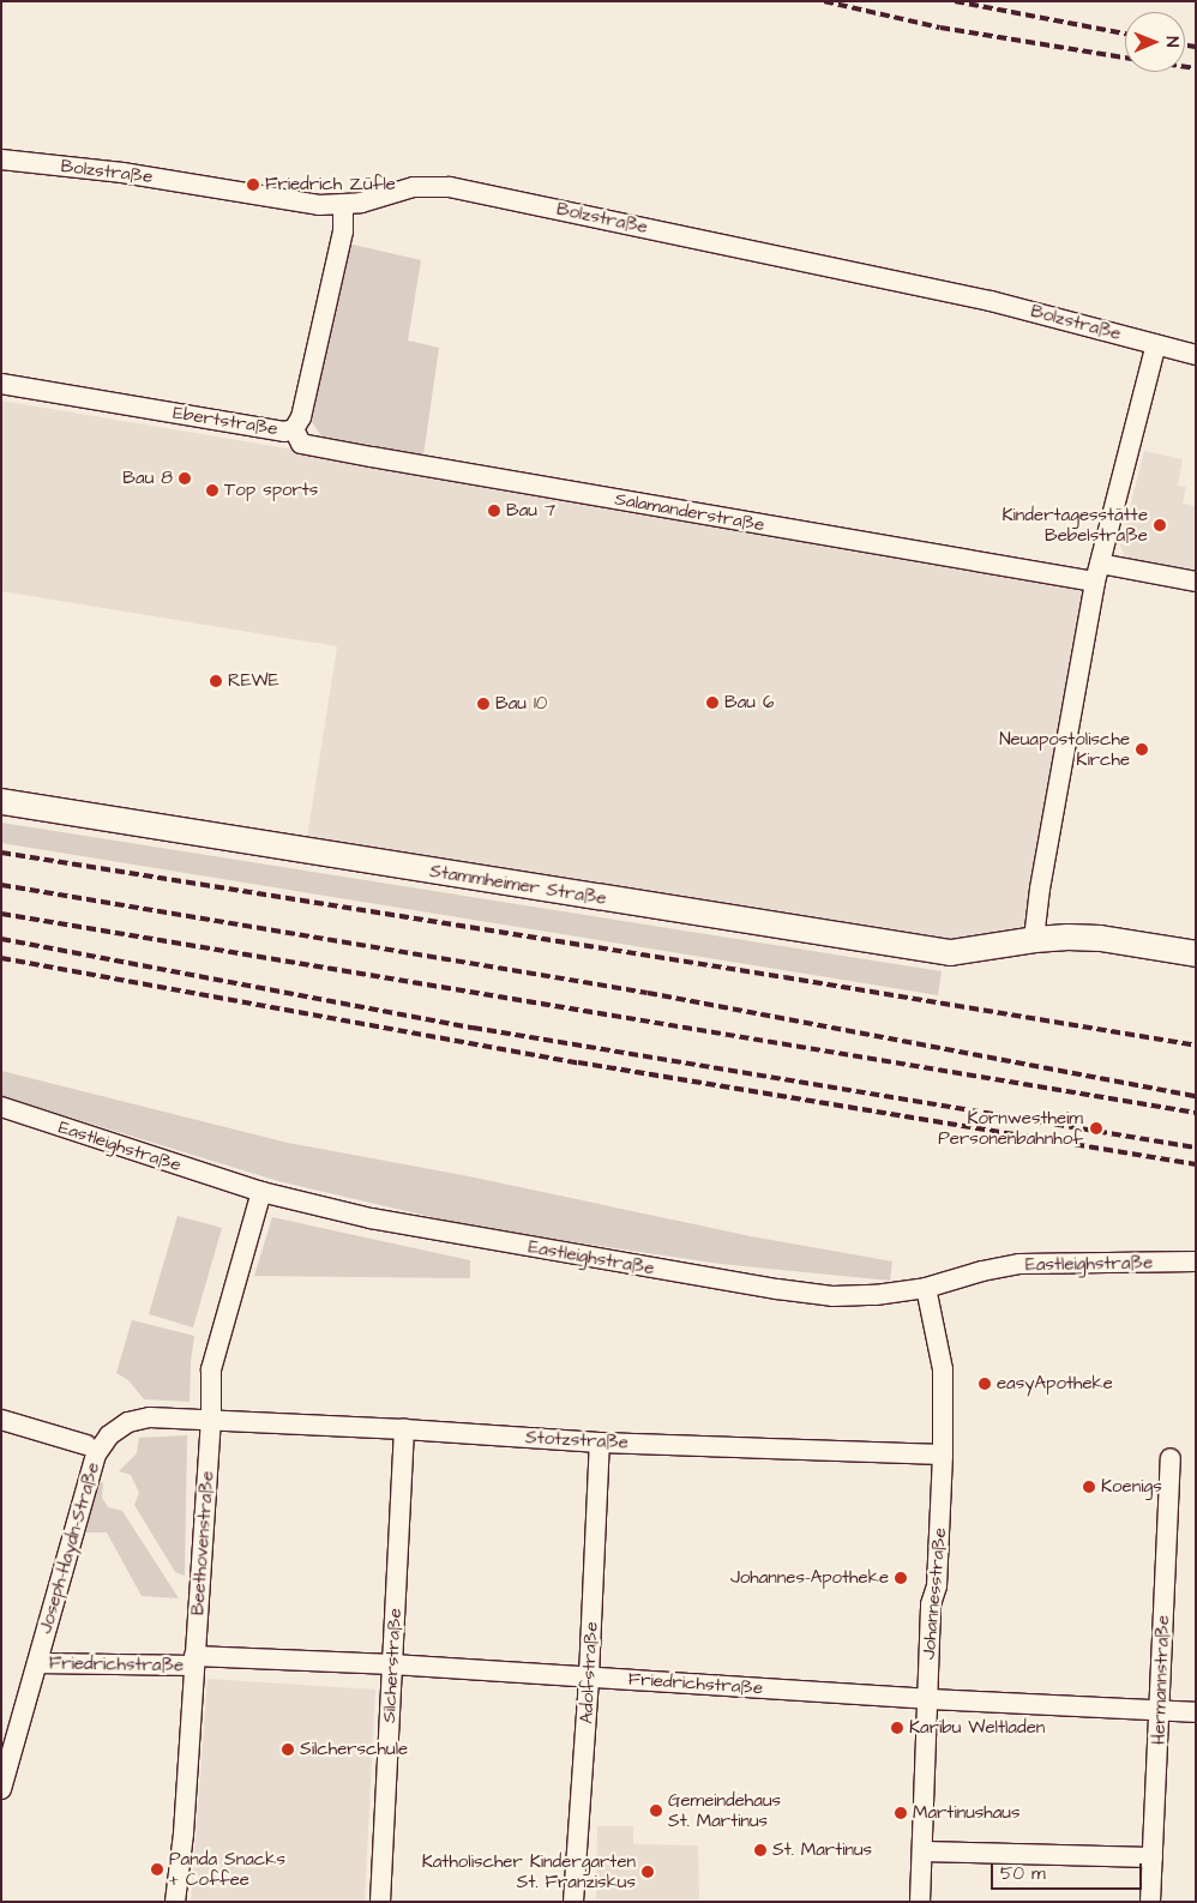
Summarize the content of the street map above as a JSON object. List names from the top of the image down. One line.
{"streets":{"main road":["Stammheimer Straße"],"street":["Bolzstraße","Ebertstraße","Salamanderstraße","Eastleighstraße","Stotzstraße","Beethovenstraße","Joseph-Haydn-Straße","Johannesstraße","Friedrichstraße","Silcherstraße","Adolfstraße","Hermannstraße"]},"crossings":[["Bolzstraße","Ebertstraße"],["Ebertstraße","Salamanderstraße"],["Eastleighstraße","Beethovenstraße"],["Eastleighstraße","Johannesstraße"],["Stotzstraße","Beethovenstraße"],["Stotzstraße","Joseph-Haydn-Straße"],["Stotzstraße","Johannesstraße"],["Stotzstraße","Silcherstraße"],["Stotzstraße","Adolfstraße"],["Beethovenstraße","Joseph-Haydn-Straße"],["Beethovenstraße","Friedrichstraße"],["Joseph-Haydn-Straße","Friedrichstraße"],["Johannesstraße","Friedrichstraße"],["Friedrichstraße","Silcherstraße"],["Friedrichstraße","Adolfstraße"],["Friedrichstraße","Hermannstraße"]],"places":["Friedrich Züfle","Bau 8","Top sports","Bau 7","Kindertagesstätte Bebelstraße","REWE","Bau 6","Bau 10","Neuapostolische Kirche","Kornwestheim Personenbahnhof","easyApotheke","Koenigs","Johannes-Apotheke","Karibu Weltladen","Silcherschule","Gemeindehaus St. Martinus","Martinushaus","St. Martinus","Panda Snacks + Coffee","Katholischer Kindergarten St. Franziskus"],"scale_bar":"50 m","north":"right"}
